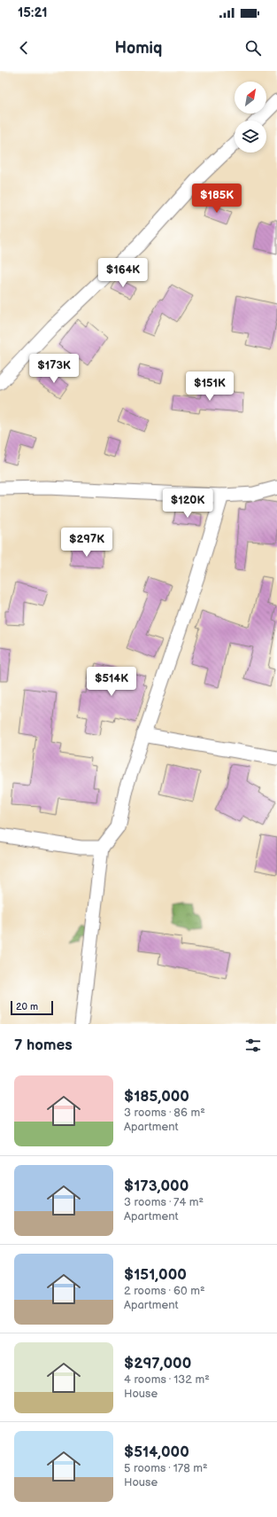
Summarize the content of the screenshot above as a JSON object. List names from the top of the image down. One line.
{"scale_bar":"20 m","north":"top right","page":{"status":"15:21","header":"Homiq","price":["$185K","$164K","$173K","$151K","$120K","$297K","$514K"],"scale":"20 m","heading":"7 homes","list":[{"name":"$185,000","note":"3 rooms · 86 m² · Apartment"},{"name":"$173,000","note":"3 rooms · 74 m² · Apartment"},{"name":"$151,000","note":"2 rooms · 60 m² · Apartment"},{"name":"$297,000","note":"4 rooms · 132 m² · House"},{"name":"$514,000","note":"5 rooms · 178 m² · House"}]}}
